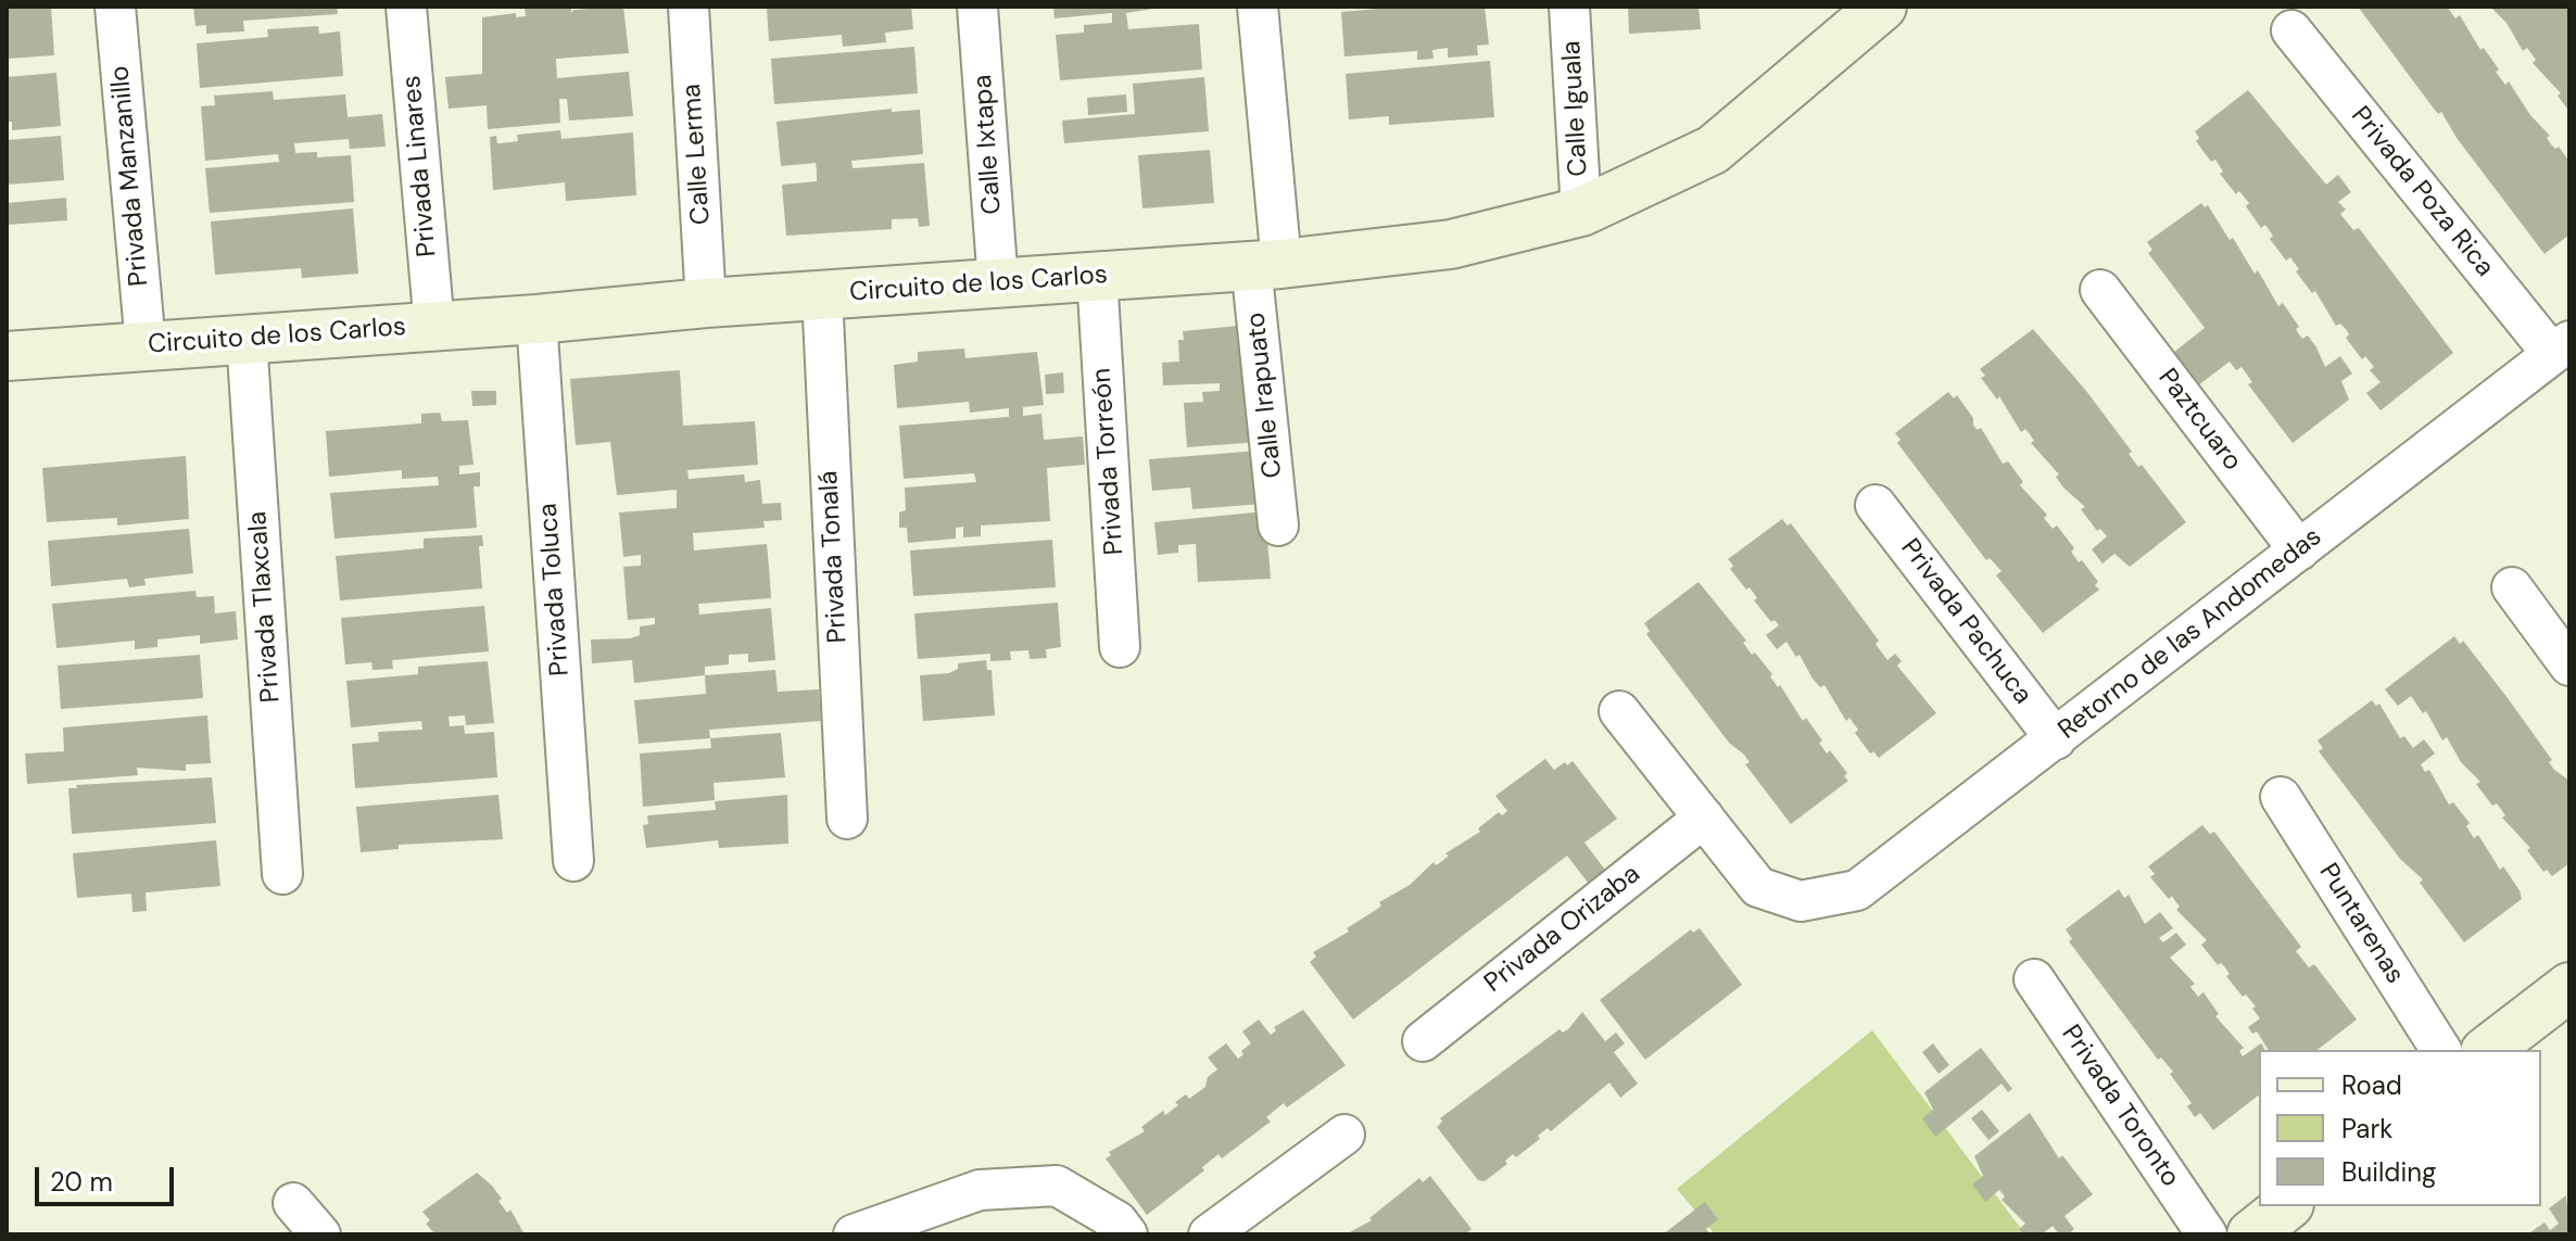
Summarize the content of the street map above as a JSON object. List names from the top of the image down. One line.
{"streets":{"street":["Calle Iguala","Calle Ixtapa","Calle Lerma","Privada Linares","Privada Manzanillo","Privada Poza Rica","Circuito de los Carlos","Calle Irapuato","Paztcuaro","Privada Torreón","Privada Tonalá","Privada Toluca","Privada Tlaxcala","Privada Pachuca","Retorno de las Andomedas","Puntarenas","Privada Orizaba","Privada Toronto"]},"crossings":[["Calle Iguala","Circuito de los Carlos"],["Calle Ixtapa","Circuito de los Carlos"],["Calle Lerma","Circuito de los Carlos"],["Privada Linares","Circuito de los Carlos"],["Privada Manzanillo","Circuito de los Carlos"],["Privada Poza Rica","Retorno de las Andomedas"],["Circuito de los Carlos","Calle Irapuato"],["Circuito de los Carlos","Privada Torreón"],["Circuito de los Carlos","Privada Tonalá"],["Circuito de los Carlos","Privada Toluca"],["Circuito de los Carlos","Privada Tlaxcala"],["Paztcuaro","Retorno de las Andomedas"],["Privada Pachuca","Retorno de las Andomedas"],["Retorno de las Andomedas","Privada Orizaba"]],"legend":["Road","Park","Building"],"scale_bar":"20 m"}
